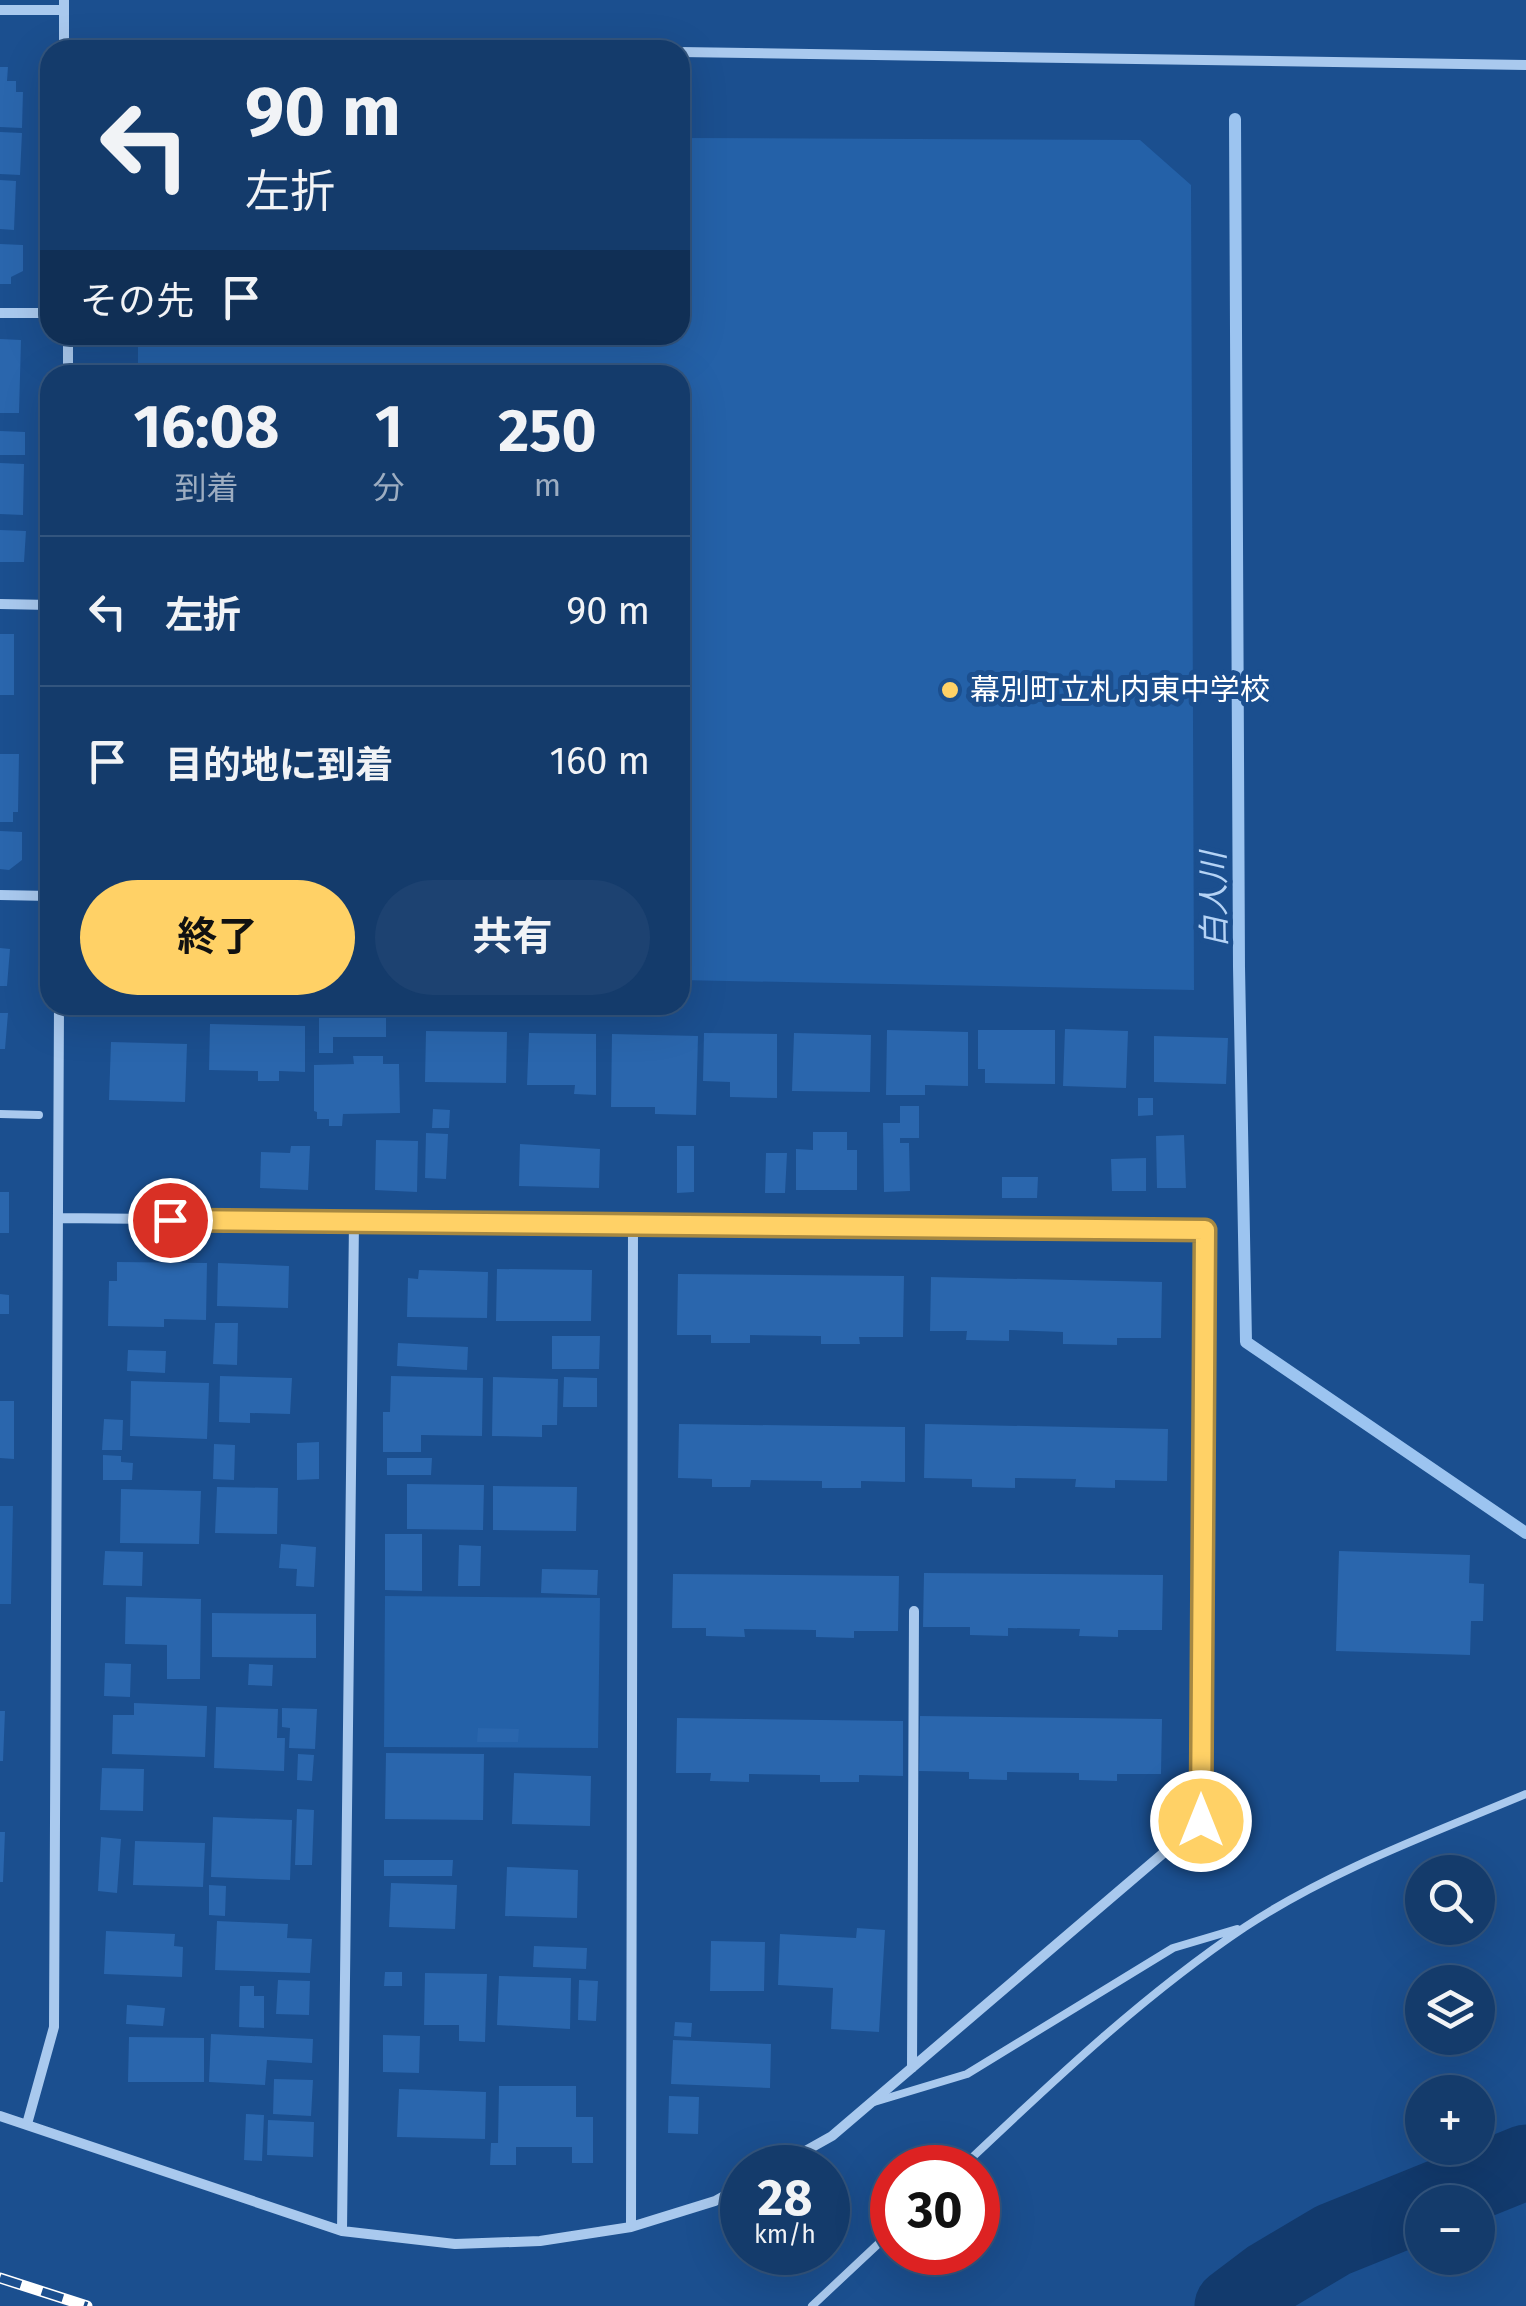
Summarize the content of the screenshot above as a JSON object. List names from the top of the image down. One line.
{"water":["白人川"],"places":["幕別町立札内東中学校"],"page":{"turn":["90 m","左折"],"then":"その先","eta":["16:08","到着","1","分","250","m"],"list":[{"name":"左折","value":"90 m"},{"name":"目的地に到着","value":"160 m"}],"buttons":["終了","共有"],"map_buttons":["+","−"],"speed":"28 km/h","limit":"30"}}
